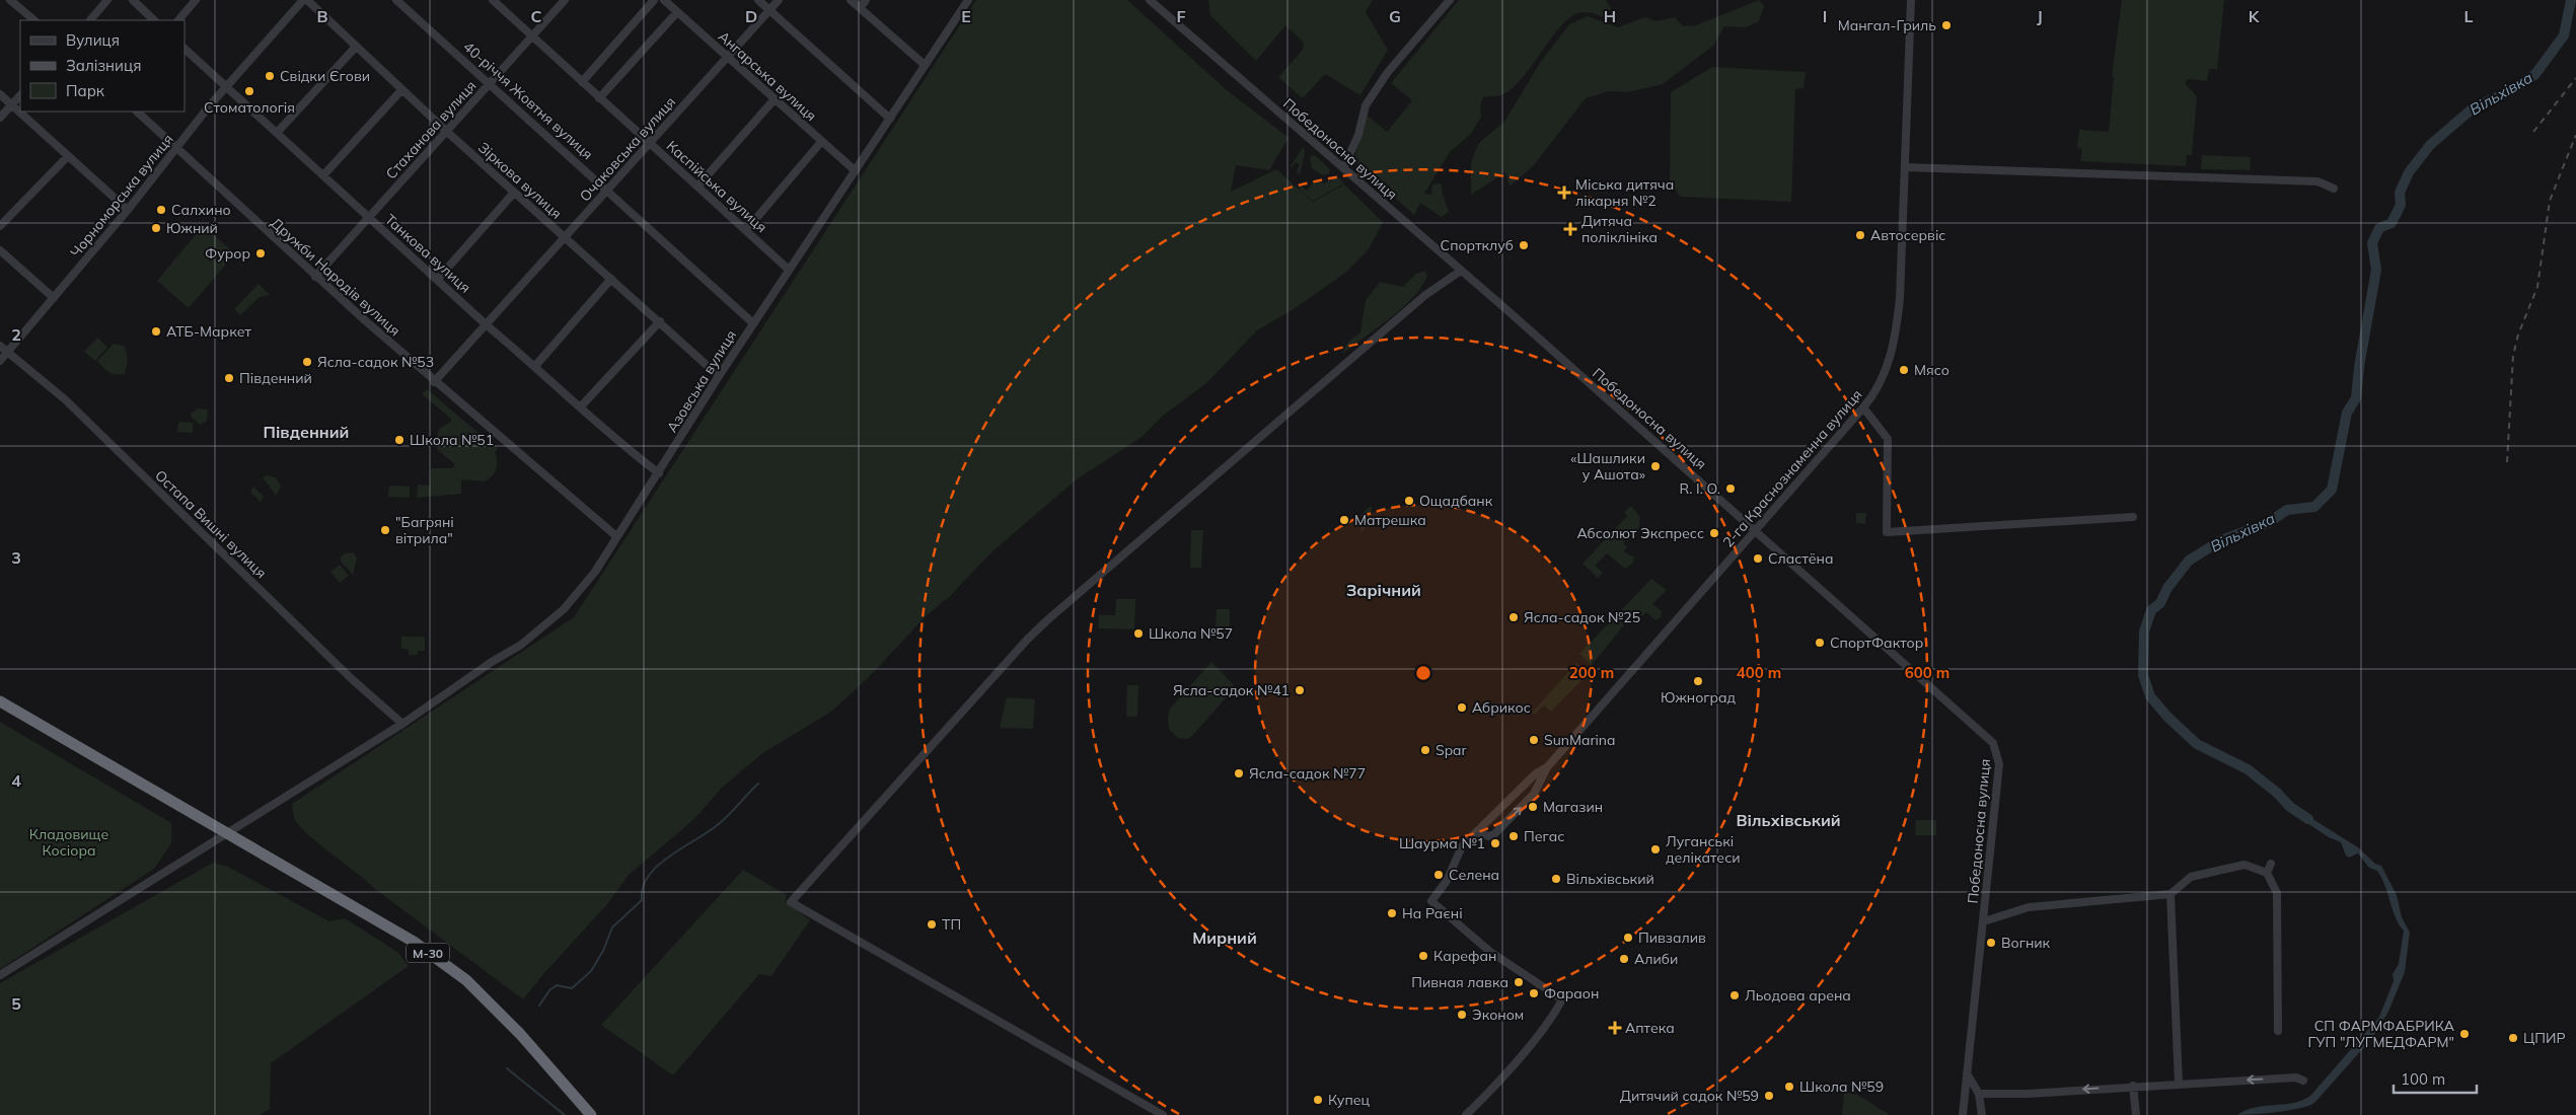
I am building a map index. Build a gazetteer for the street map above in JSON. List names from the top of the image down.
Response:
{
  "streets": {
    "highway": ["М-30"],
    "street": [
      "Ангарська вулиця",
      "40-річчя Жовтня вулиця",
      "Стаханова вулиця",
      "Очаковська вулиця",
      "Победоносна вулиця",
      "Зіркова вулиця",
      "Каспійська вулиця",
      "Чорноморська вулиця",
      "Танкова вулиця",
      "Дружби Народів вулиця",
      "Азовська вулиця",
      "2-га Краснознаменна вулиця",
      "Остапа Вишні вулиця"
    ]
  },
  "crossings": [
    ["Ангарська вулиця", "Очаковська вулиця"],
    ["Ангарська вулиця", "Азовська вулиця"],
    ["40-річчя Жовтня вулиця", "Стаханова вулиця"],
    ["40-річчя Жовтня вулиця", "Очаковська вулиця"],
    ["40-річчя Жовтня вулиця", "Азовська вулиця"],
    ["Стаханова вулиця", "Зіркова вулиця"],
    ["Стаханова вулиця", "Каспійська вулиця"],
    ["Стаханова вулиця", "Танкова вулиця"],
    ["Стаханова вулиця", "Дружби Народів вулиця"],
    ["Очаковська вулиця", "Зіркова вулиця"],
    ["Очаковська вулиця", "Каспійська вулиця"],
    ["Очаковська вулиця", "Танкова вулиця"],
    ["Очаковська вулиця", "Дружби Народів вулиця"],
    ["Победоносна вулиця", "2-га Краснознаменна вулиця"],
    ["Зіркова вулиця", "Чорноморська вулиця"],
    ["Зіркова вулиця", "Азовська вулиця"],
    ["Каспійська вулиця", "Азовська вулиця"],
    ["Чорноморська вулиця", "Танкова вулиця"],
    ["Чорноморська вулиця", "Дружби Народів вулиця"],
    ["Чорноморська вулиця", "Остапа Вишні вулиця"],
    ["Танкова вулиця", "Азовська вулиця"],
    ["Дружби Народів вулиця", "Азовська вулиця"],
    ["Азовська вулиця", "Остапа Вишні вулиця"],
    ["Азовська вулиця", "М-30"]
  ],
  "districts": [
    "Південний",
    "Зарічний",
    "Вільхівський",
    "Мирний"
  ],
  "water": ["Вільхівка"],
  "parks": ["Кладовище Косіора"],
  "places": {
    "other": [
      "Мангал-Гриль",
      "Свідки Єгови",
      "Стоматологія",
      "Салхино",
      "Южний",
      "Автосервіс",
      "Спортклуб",
      "Фурор",
      "АТБ-Маркет",
      "Ясла-садок №53",
      "Мясо",
      "Південний",
      "Школа №51",
      "«Шашлики у Ашота»",
      "R. I. O.",
      "Ощадбанк",
      "Матрешка",
      "\"Багряні вітрила\"",
      "Абсолют Экспресс",
      "Сластёна",
      "Ясла-садок №25",
      "Школа №57",
      "СпортФактор",
      "Южноград",
      "Ясла-садок №41",
      "Абрикос",
      "SunMarina",
      "Spar",
      "Ясла-садок №77",
      "Магазин",
      "Пегас",
      "Шаурма №1",
      "Луганські делікатеси",
      "Селена",
      "Вільхівський",
      "На Раєні",
      "ТП",
      "Пивзалив",
      "Вогник",
      "Карефан",
      "Алиби",
      "Пивная лавка",
      "Фараон",
      "Льодова арена",
      "Эконом",
      "СП ФАРМФАБРИКА ГУП \"ЛУГМЕДФАРМ\"",
      "ЦПИР",
      "Школа №59",
      "Дитячий садок №59",
      "Купец"
    ],
    "health": ["Міська дитяча лікарня №2", "Дитяча поліклініка", "Аптека"]
  },
  "legend": ["Вулиця", "Залізниця", "Парк"],
  "scale_bar": "100 m",
  "grid": {
    "columns": [
      "B",
      "C",
      "D",
      "E",
      "F",
      "G",
      "H",
      "I",
      "J",
      "K",
      "L"
    ],
    "rows": [
      "2",
      "3",
      "4",
      "5"
    ]
  },
  "rings": ["200 m", "400 m", "600 m"]
}
